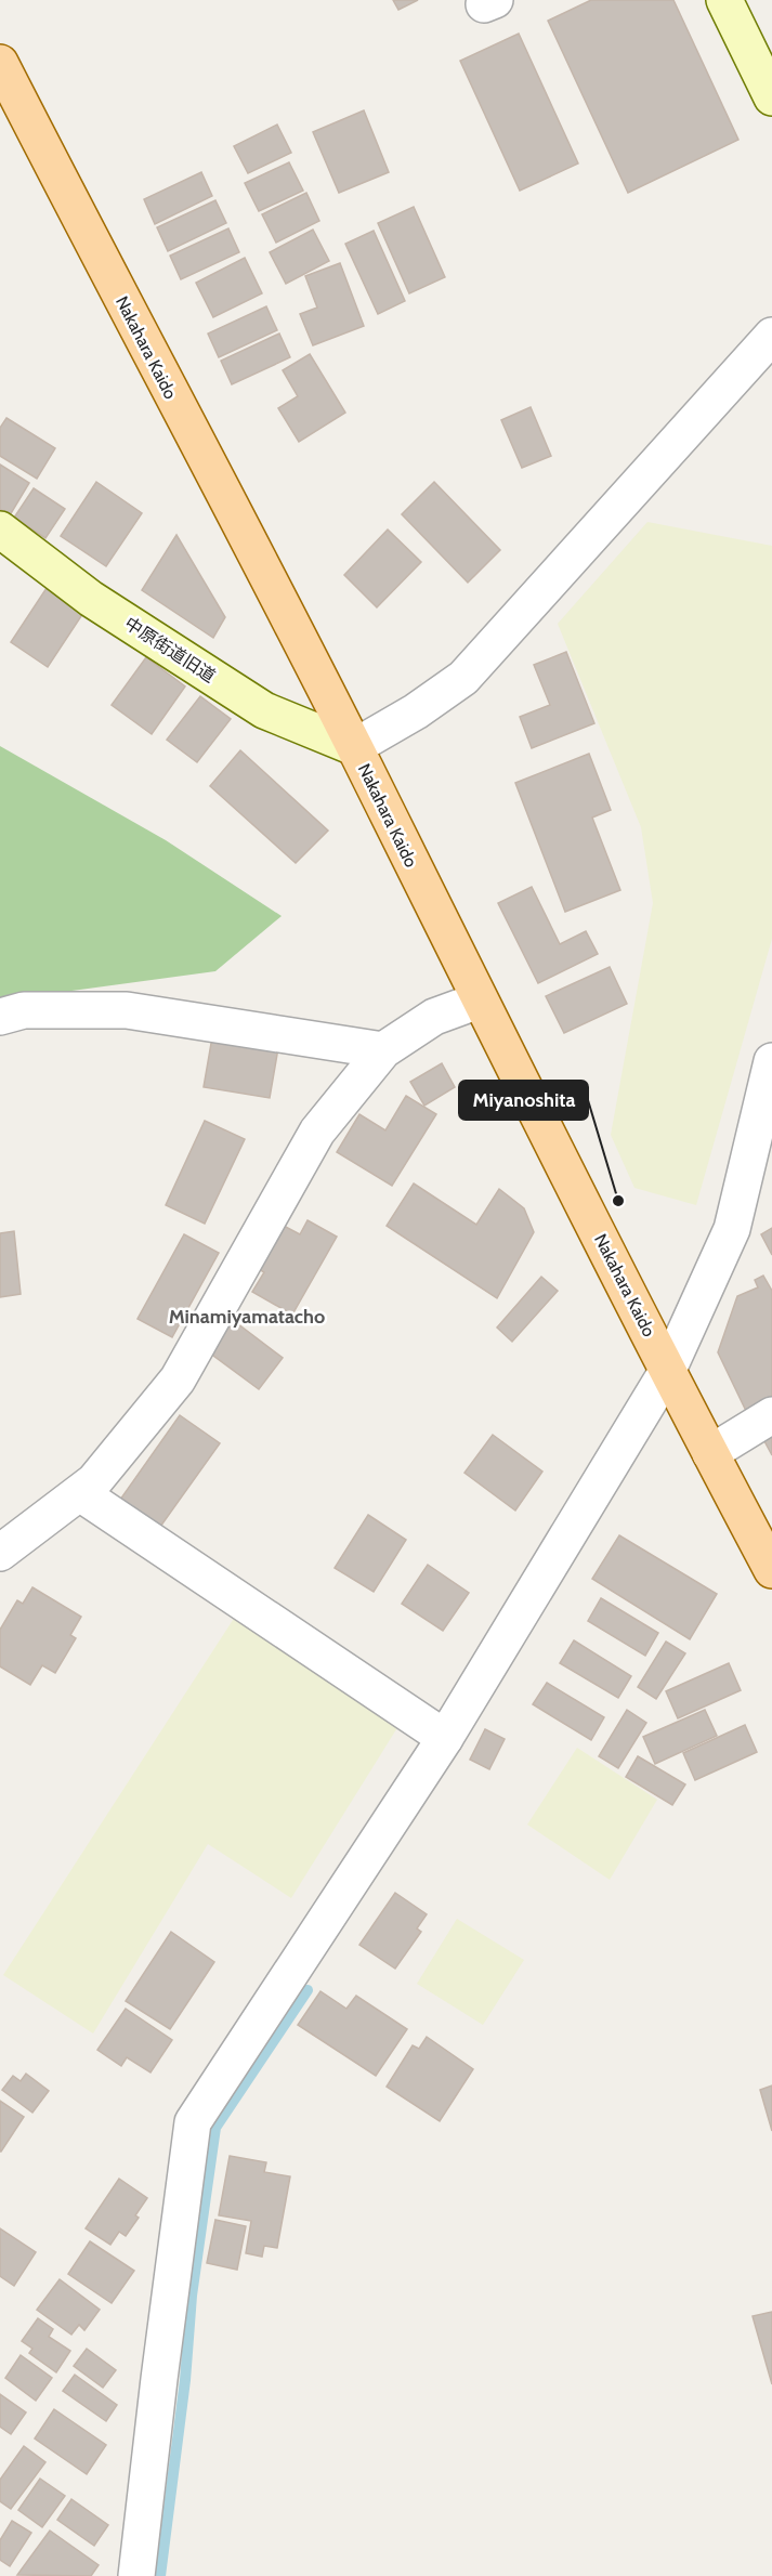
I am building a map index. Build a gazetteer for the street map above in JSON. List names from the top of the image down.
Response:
{
  "streets": {
    "main road": ["Nakahara Kaido"],
    "street": ["中原街道旧道"]
  },
  "crossings": [
    ["Nakahara Kaido", "中原街道旧道"]
  ],
  "districts": ["Minamiyamatacho"],
  "places": ["Miyanoshita"]
}
